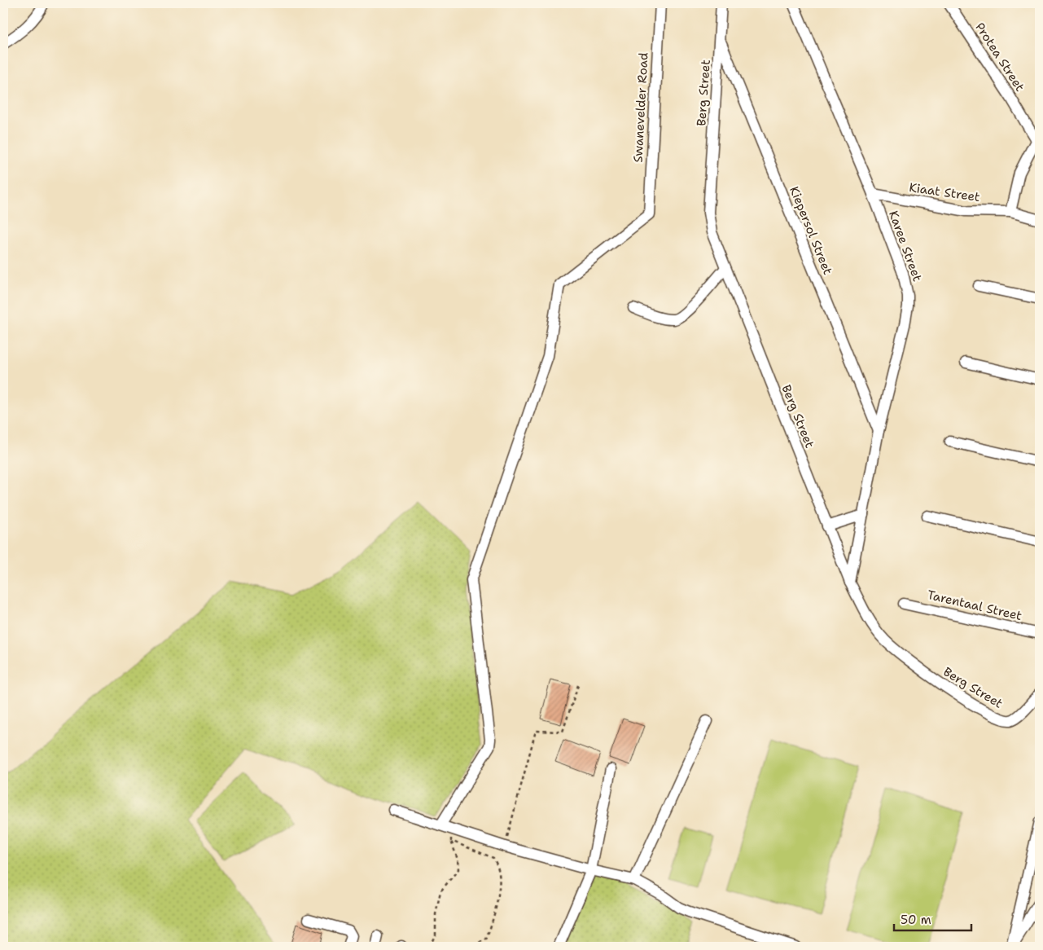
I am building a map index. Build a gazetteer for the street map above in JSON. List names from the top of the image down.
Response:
{
  "streets": {
    "street": [
      "Protea Street",
      "Berg Street",
      "Swanevelder Road",
      "Kiaat Street",
      "Kiepersol Street",
      "Karee Street",
      "Tarentaal Street"
    ]
  },
  "crossings": [
    ["Berg Street", "Kiepersol Street"],
    ["Berg Street", "Karee Street"],
    ["Kiaat Street", "Karee Street"],
    ["Kiepersol Street", "Karee Street"]
  ],
  "scale_bar": "50 m"
}
